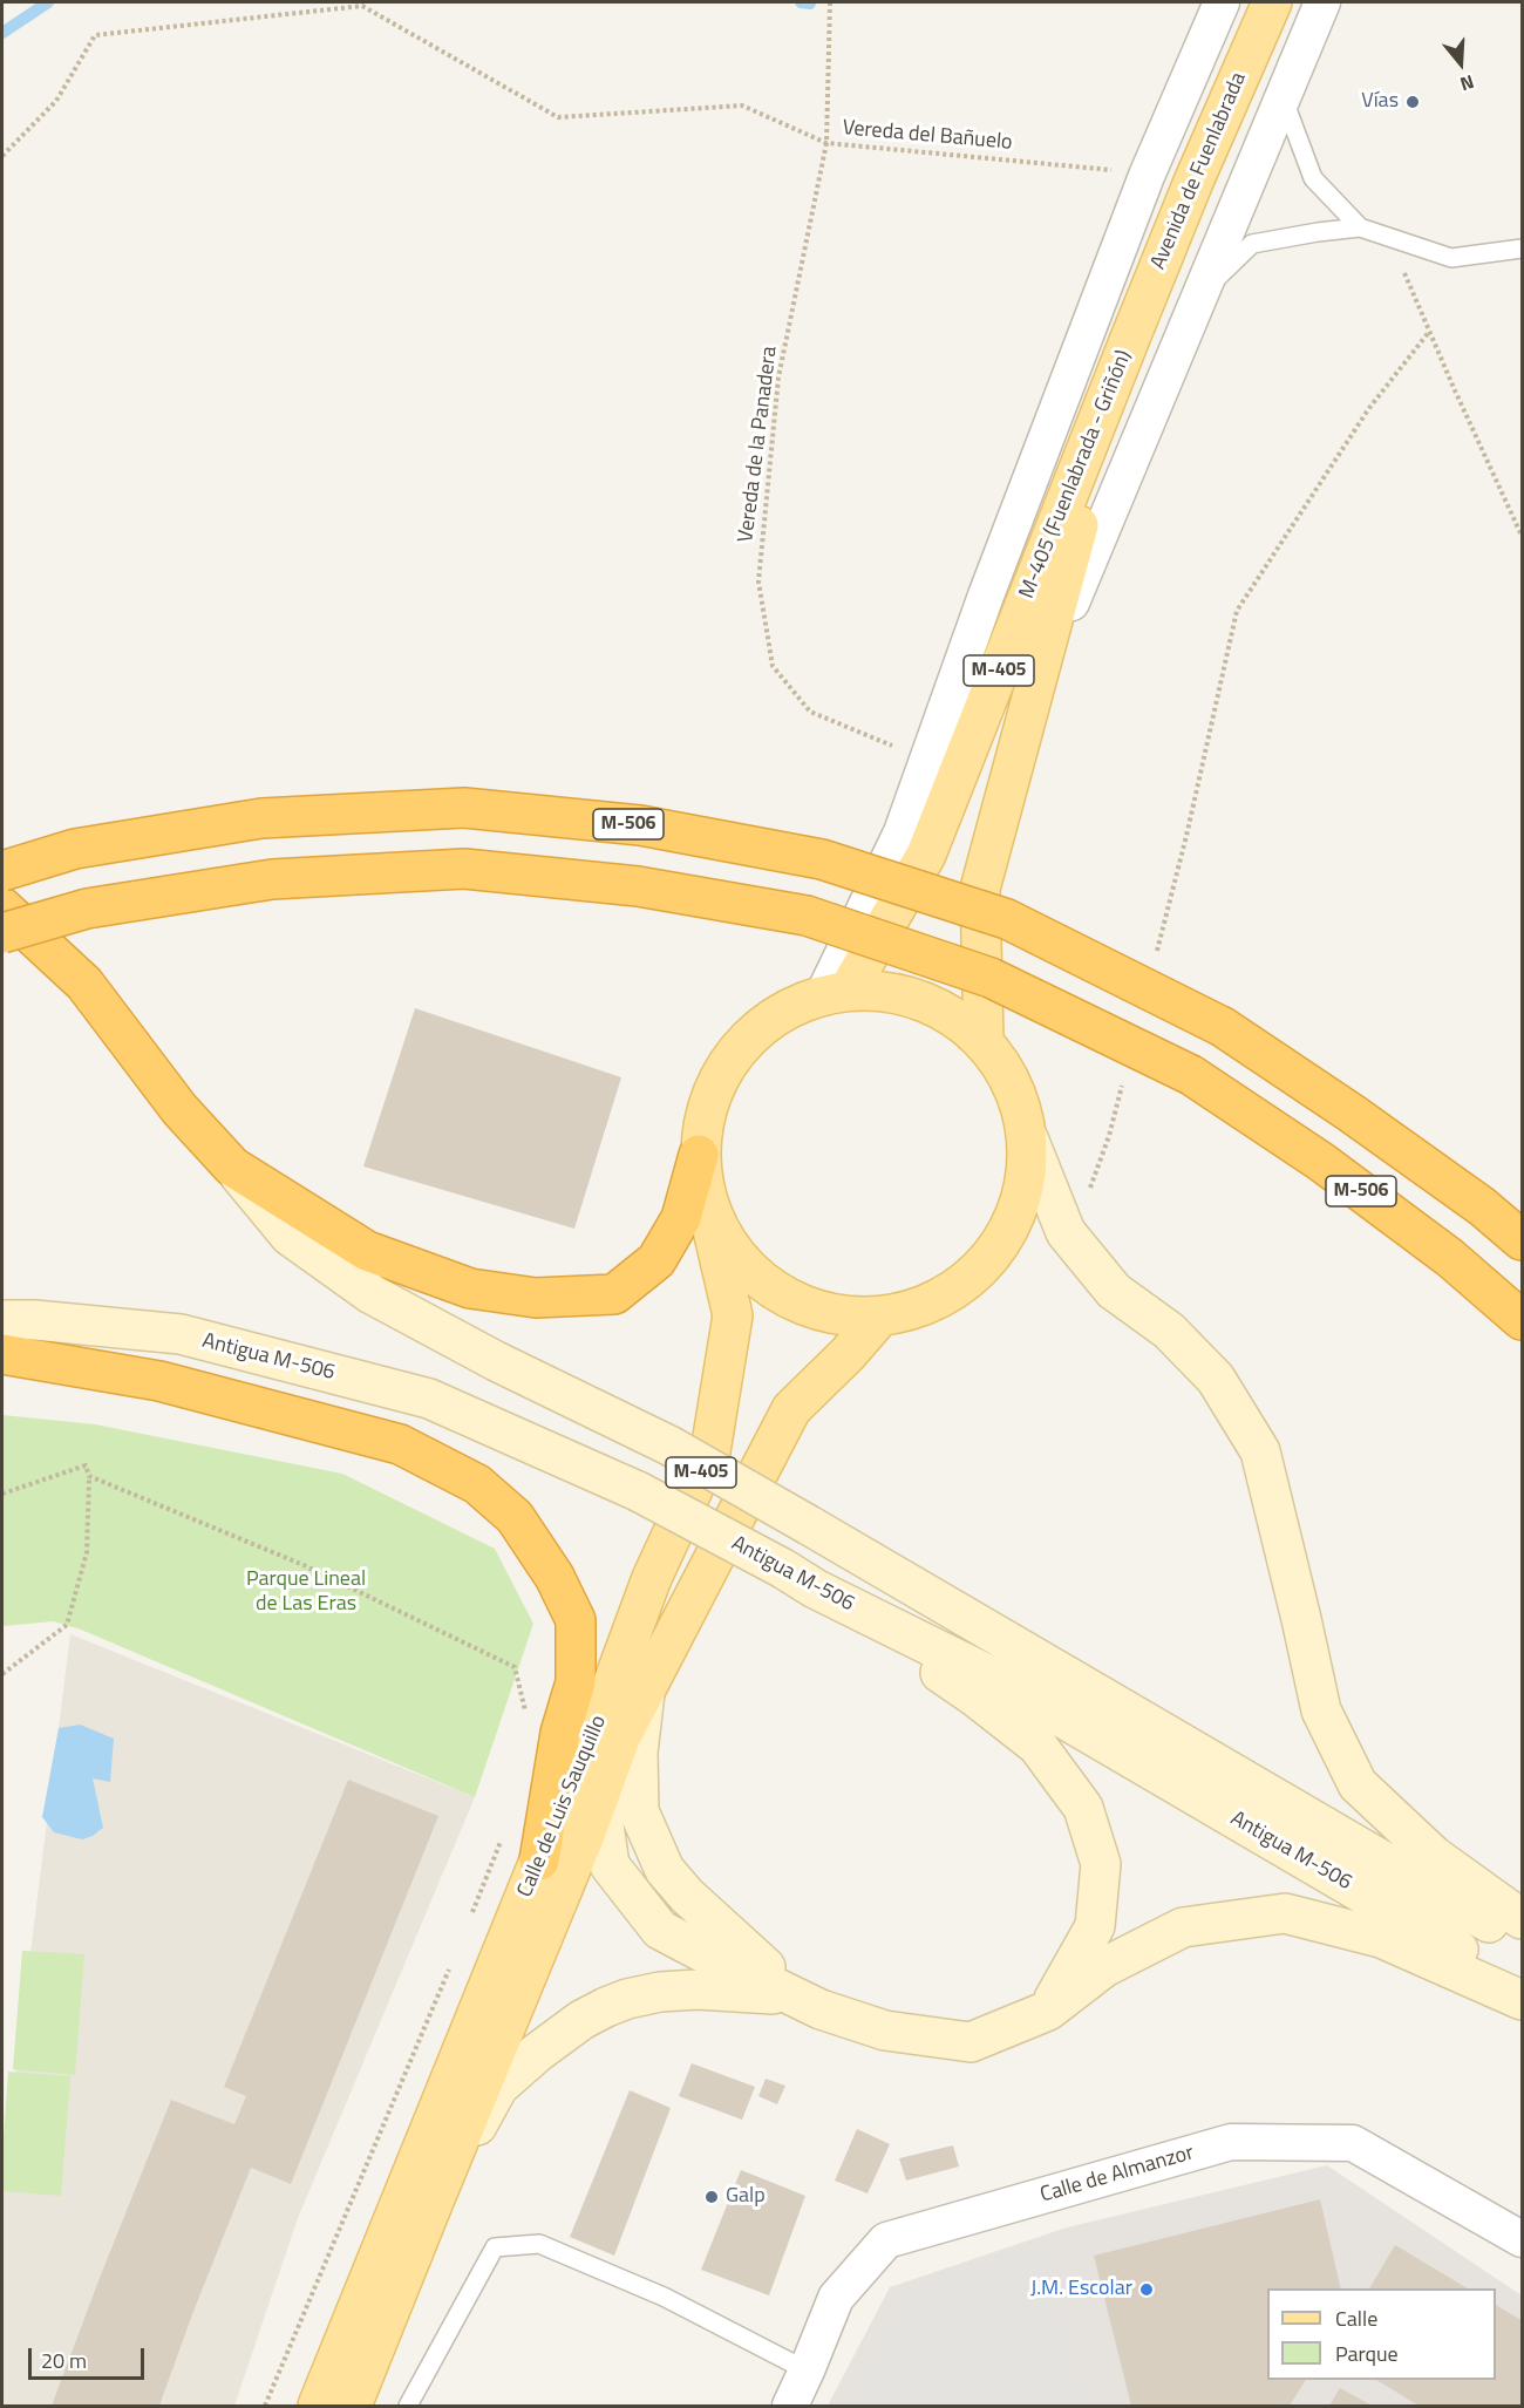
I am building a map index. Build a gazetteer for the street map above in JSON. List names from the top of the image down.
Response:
{
  "streets": {
    "highway": ["M-506"],
    "main road": [
      "Avenida de Fuenlabrada",
      "M-405 (Fuenlabrada - Griñón)",
      "M-405",
      "Calle de Luis Sauquillo"
    ],
    "street": ["Antigua M-506", "Calle de Almanzor"],
    "path": ["Vereda del Bañuelo", "Vereda de la Panadera"]
  },
  "crossings": [
    ["Vereda del Bañuelo", "Vereda de la Panadera"],
    ["Avenida de Fuenlabrada", "M-405 (Fuenlabrada - Griñón)"],
    ["M-405 (Fuenlabrada - Griñón)", "M-405"],
    ["M-405", "Calle de Luis Sauquillo"]
  ],
  "parks": ["Parque Lineal de Las Eras"],
  "places": ["Vías", "Galp", "J.M. Escolar"],
  "legend": ["Calle", "Parque"],
  "scale_bar": "20 m",
  "north": "bottom"
}
